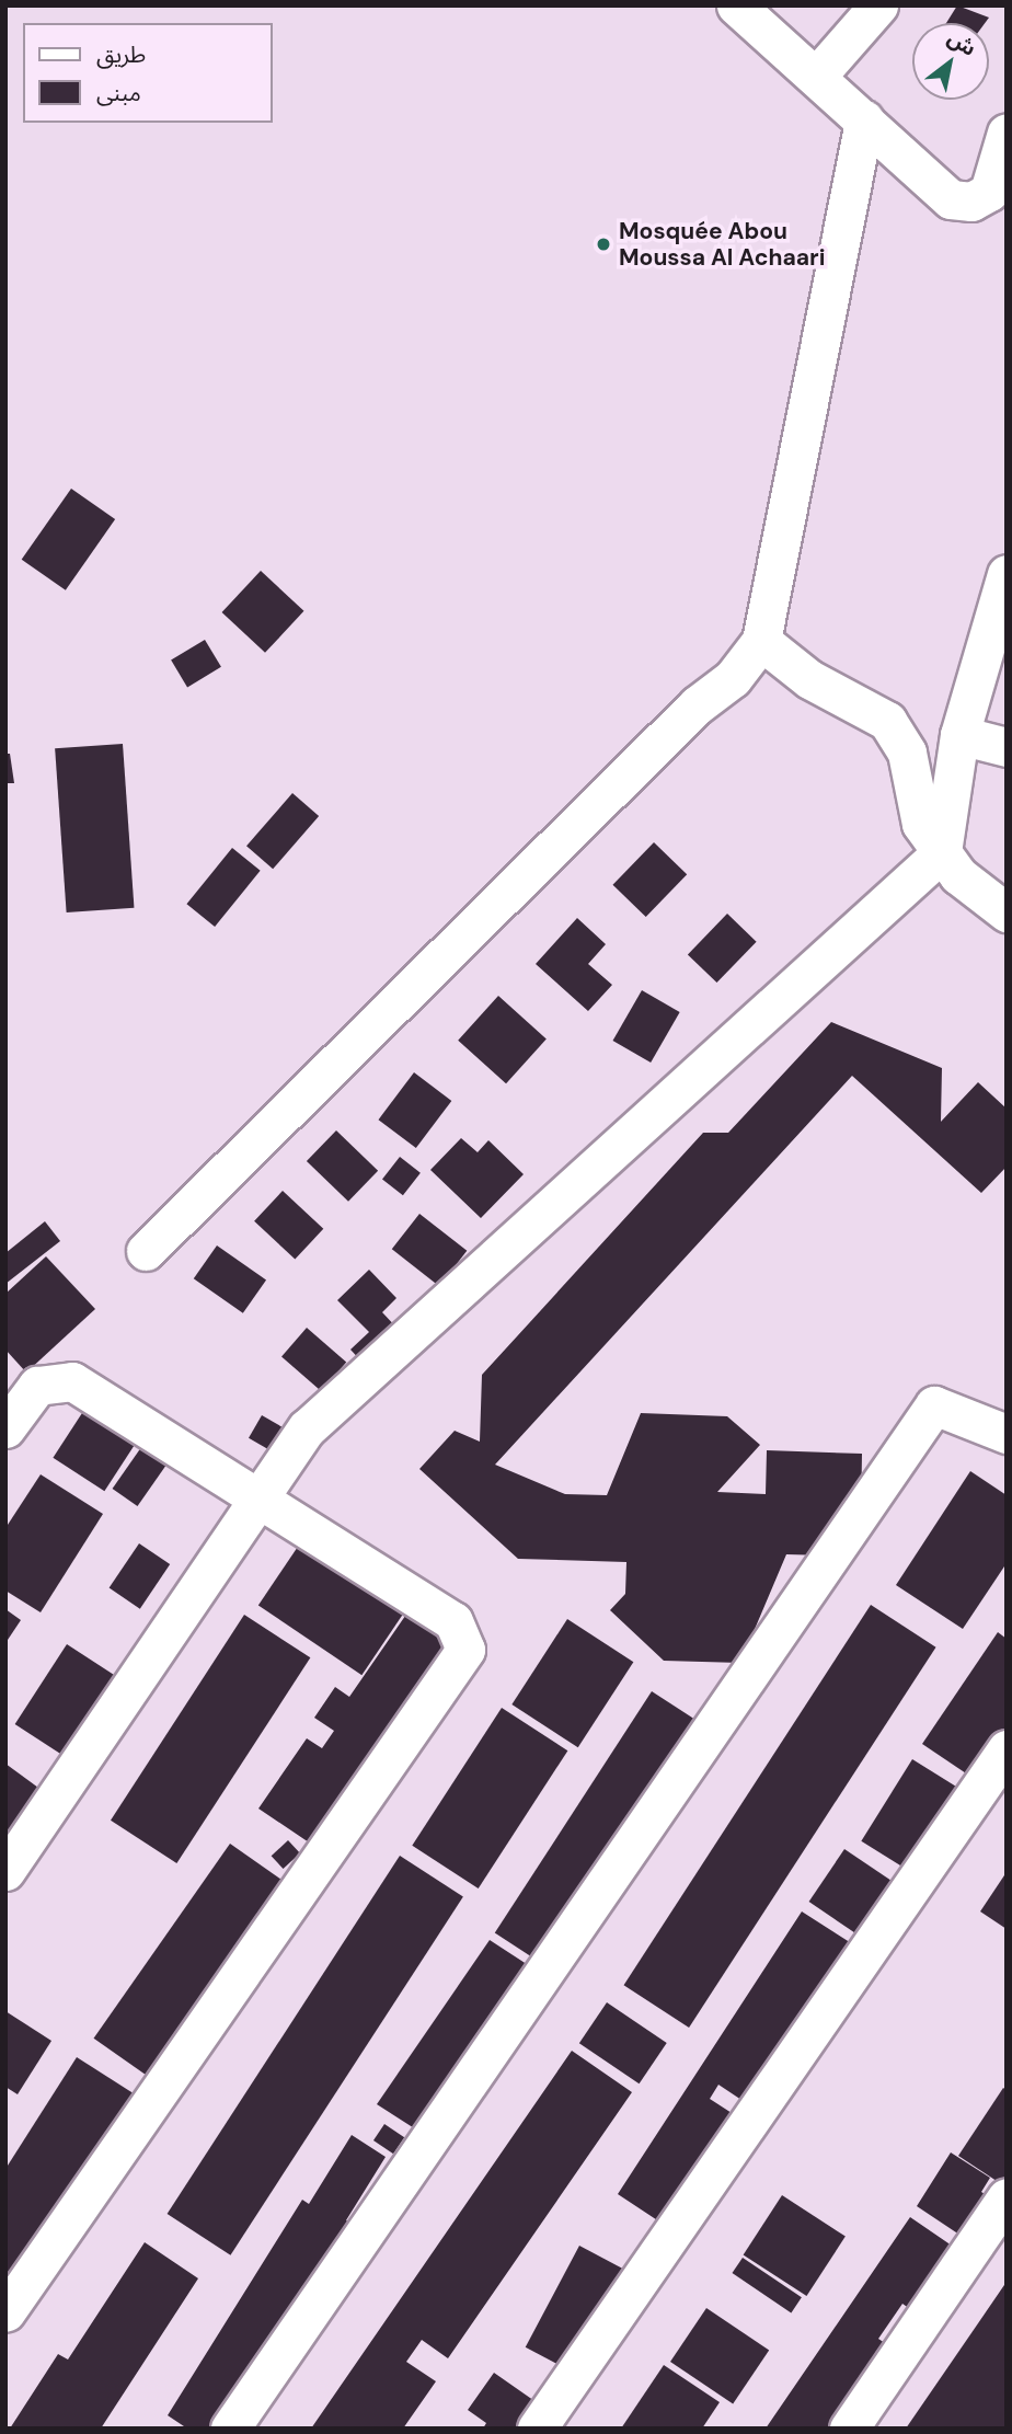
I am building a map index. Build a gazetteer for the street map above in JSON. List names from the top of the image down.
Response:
{
  "places": ["Mosquée Abou Moussa Al Achaari"],
  "legend": ["طريق", "مبنى"],
  "north": "top right"
}
